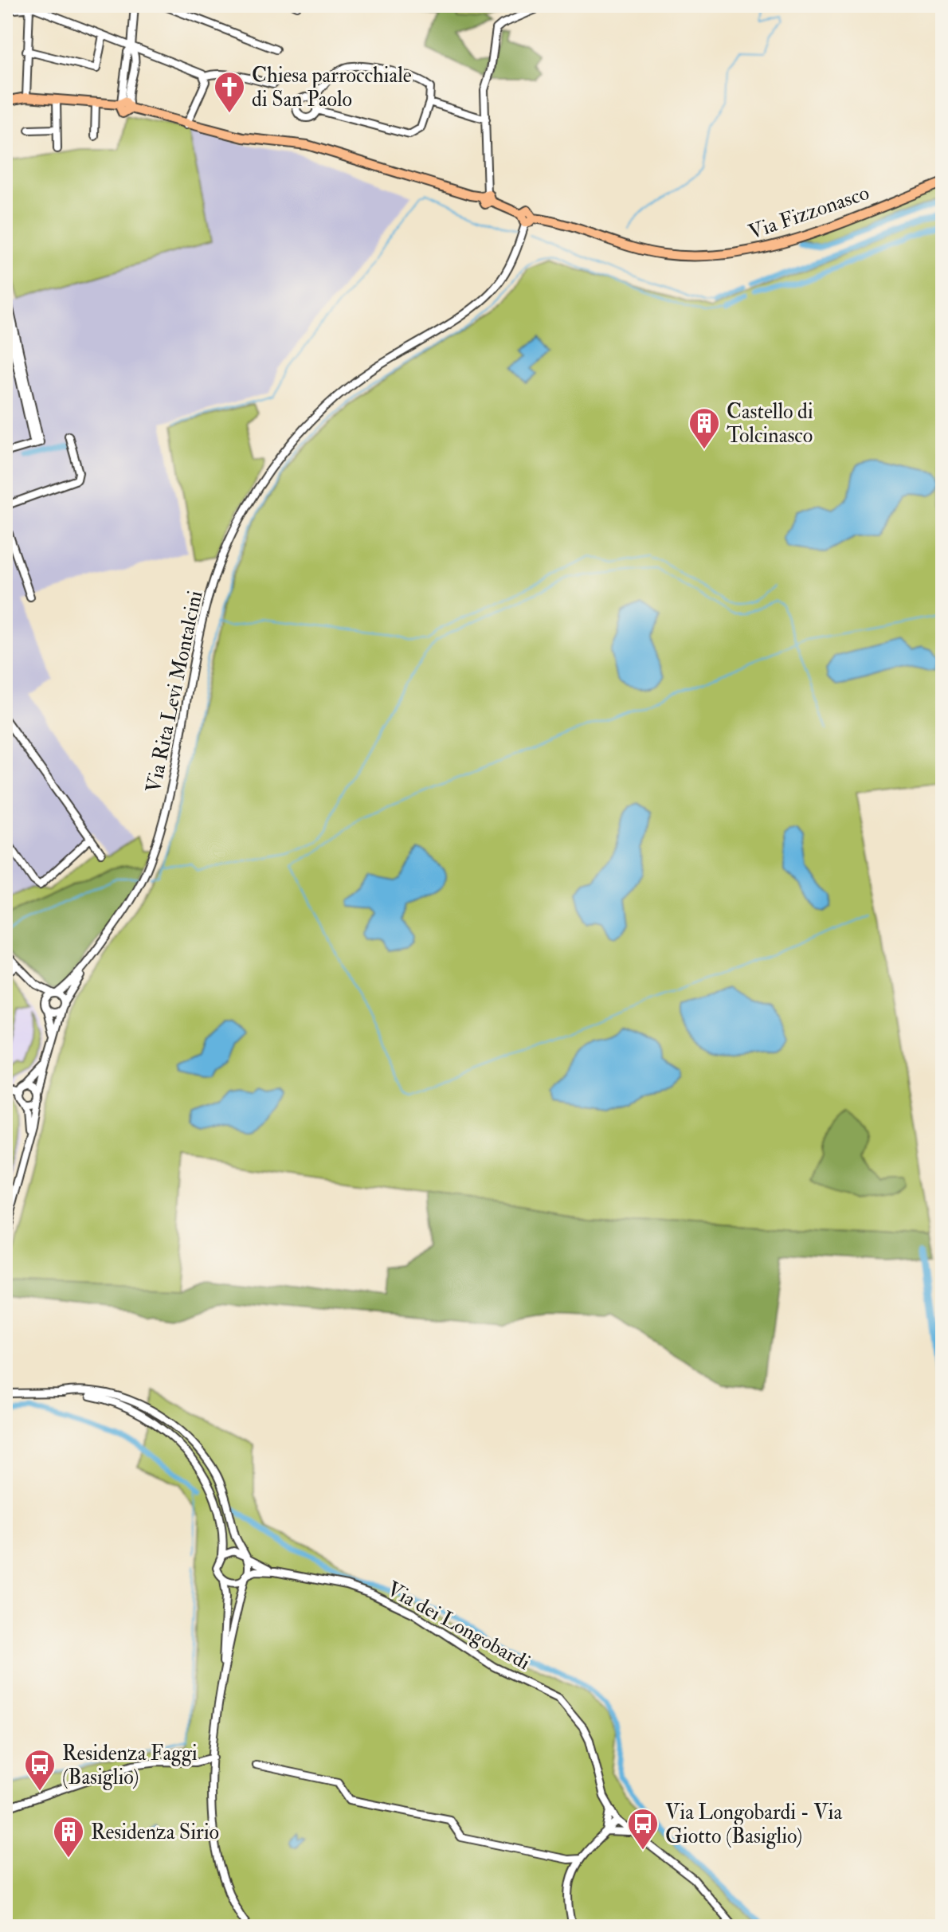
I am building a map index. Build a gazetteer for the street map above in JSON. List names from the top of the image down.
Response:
{
  "streets": {
    "main road": ["Via Fizzonasco"],
    "street": ["Via Rita Levi Montalcini", "Via dei Longobardi"]
  },
  "crossings": [
    ["Via Fizzonasco", "Via Rita Levi Montalcini"]
  ],
  "places": {
    "church": ["Chiesa parrocchiale di San Paolo"],
    "building": ["Castello di Tolcinasco", "Residenza Sirio"],
    "bus stop": ["Residenza Faggi (Basiglio)", "Via Longobardi - Via Giotto (Basiglio)"]
  }
}
